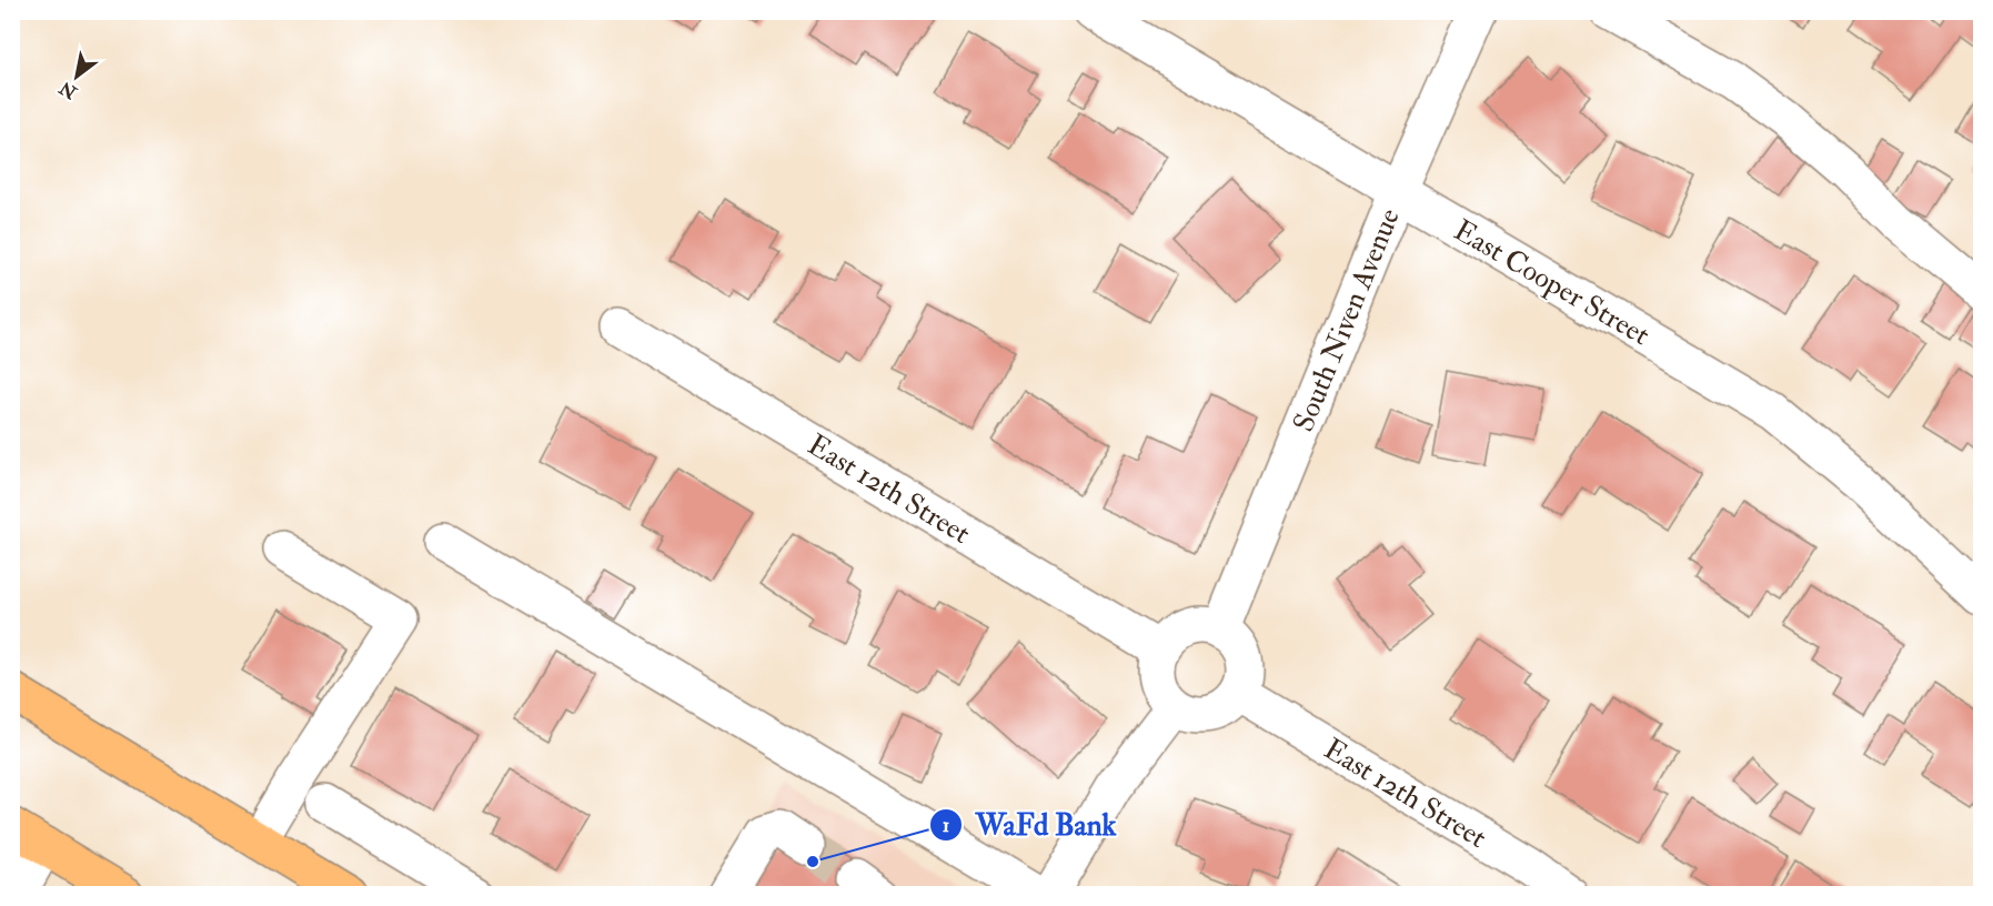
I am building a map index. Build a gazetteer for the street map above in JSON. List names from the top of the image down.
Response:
{
  "streets": {
    "street": ["East Cooper Street", "South Niven Avenue", "East 12th Street"]
  },
  "crossings": [
    ["East Cooper Street", "South Niven Avenue"],
    ["South Niven Avenue", "East 12th Street"]
  ],
  "places": ["WaFd Bank"],
  "north": "bottom left"
}
